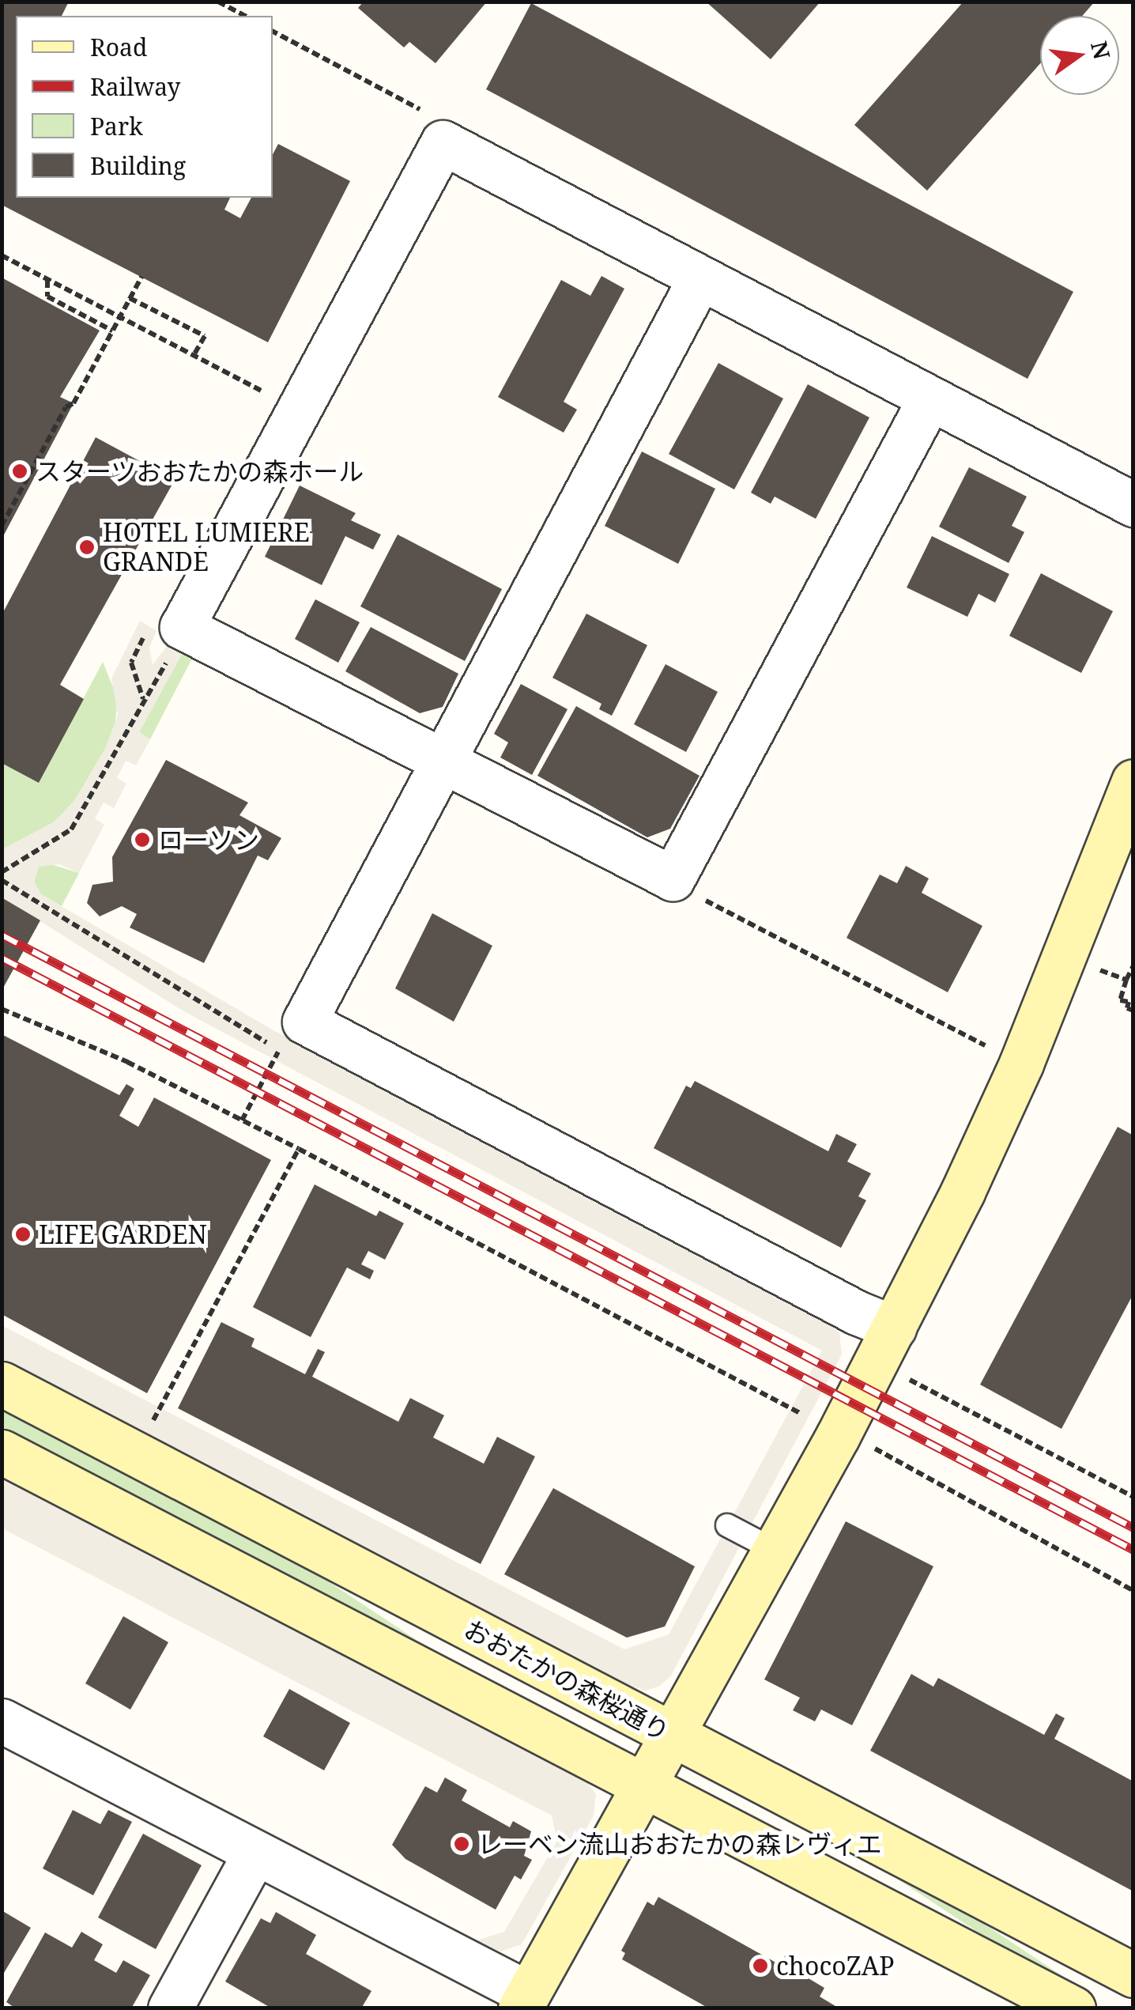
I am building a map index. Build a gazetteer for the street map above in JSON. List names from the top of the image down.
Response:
{
  "streets": {
    "street": ["おおたかの森桜通り"]
  },
  "places": [
    "スターツおおたかの森ホール",
    "HOTEL LUMIERE GRANDE",
    "ローソン",
    "LIFE GARDEN",
    "レーベン流山おおたかの森レヴィエ",
    "chocoZAP"
  ],
  "legend": [
    "Road",
    "Railway",
    "Park",
    "Building"
  ],
  "north": "right"
}
